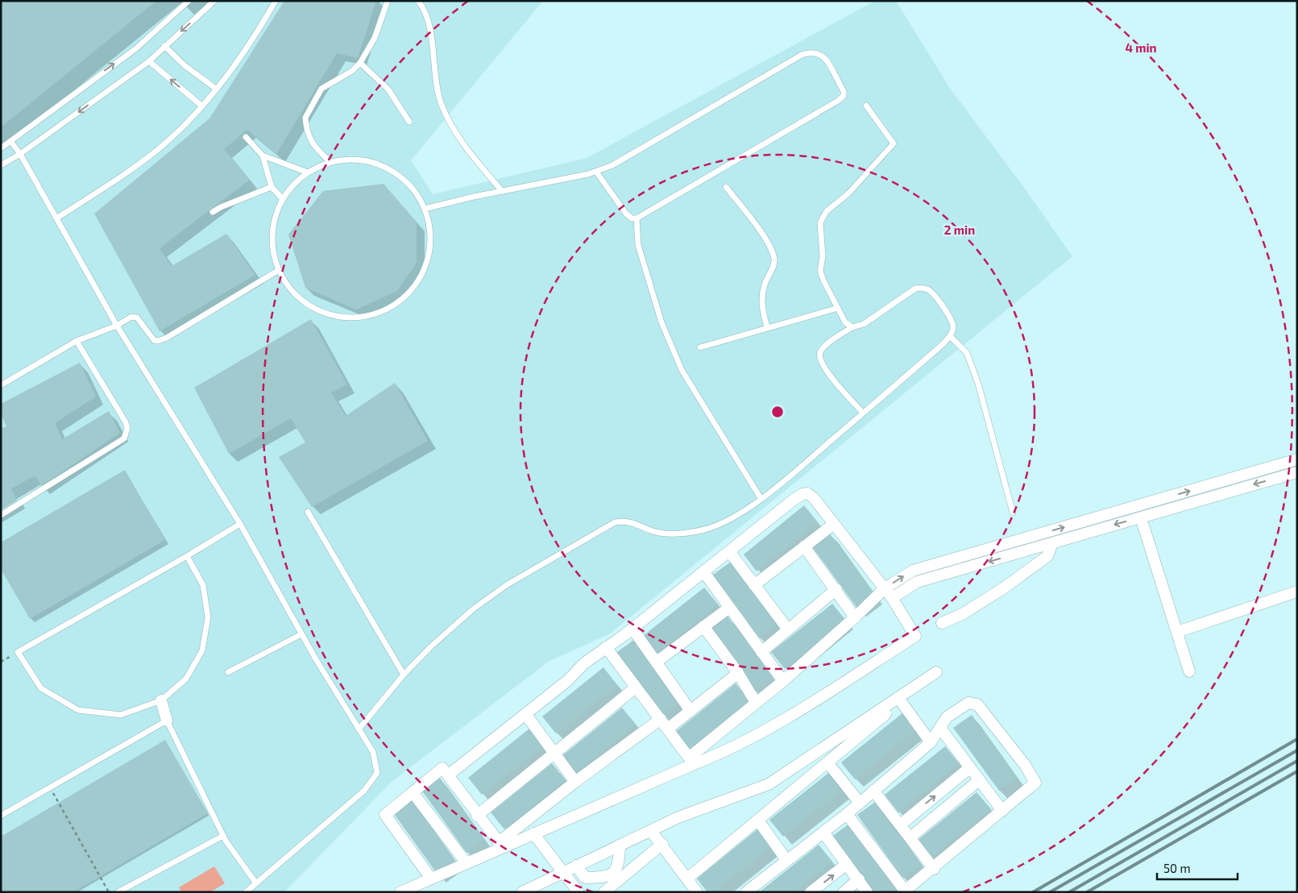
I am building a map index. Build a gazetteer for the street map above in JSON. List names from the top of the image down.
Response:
{
  "scale_bar": "50 m",
  "rings": ["4 min", "2 min"]
}
